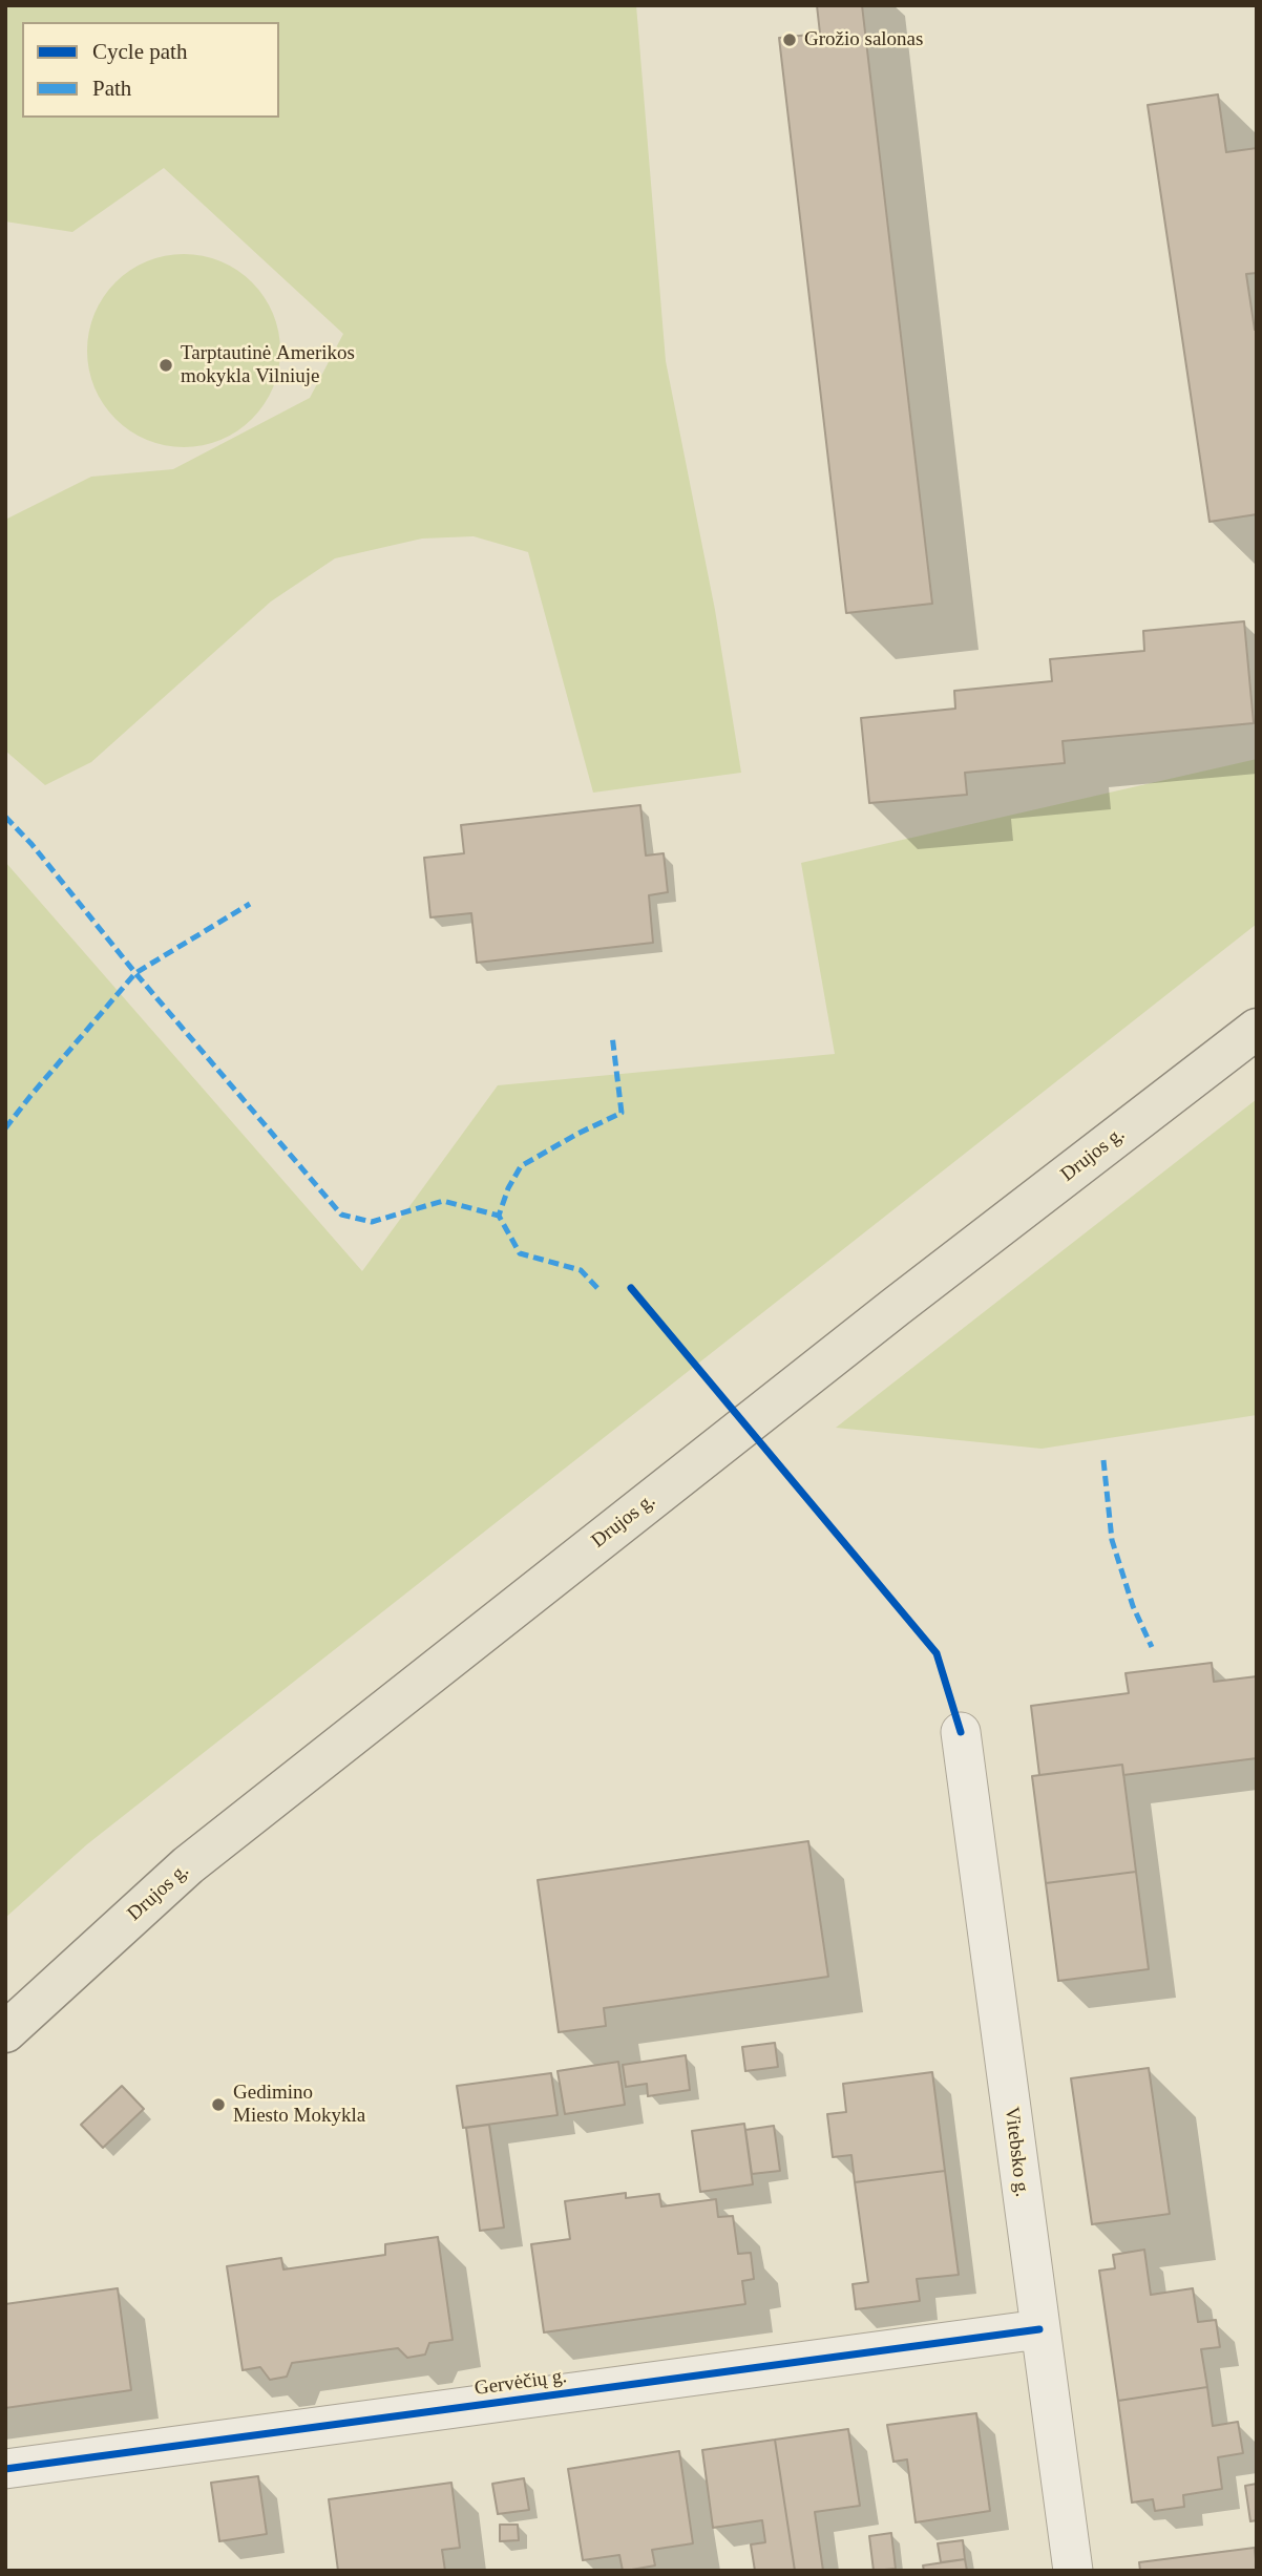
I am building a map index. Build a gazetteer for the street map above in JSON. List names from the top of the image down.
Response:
{
  "streets": {
    "main road": ["Drujos g."],
    "street": ["Vitebsko g.", "Gervėčių g."]
  },
  "crossings": [
    ["Vitebsko g.", "Gervėčių g."]
  ],
  "places": ["Grožio salonas", "Tarptautinė Amerikos mokykla Vilniuje", "Gedimino Miesto Mokykla"],
  "legend": ["Cycle path", "Path"]
}
